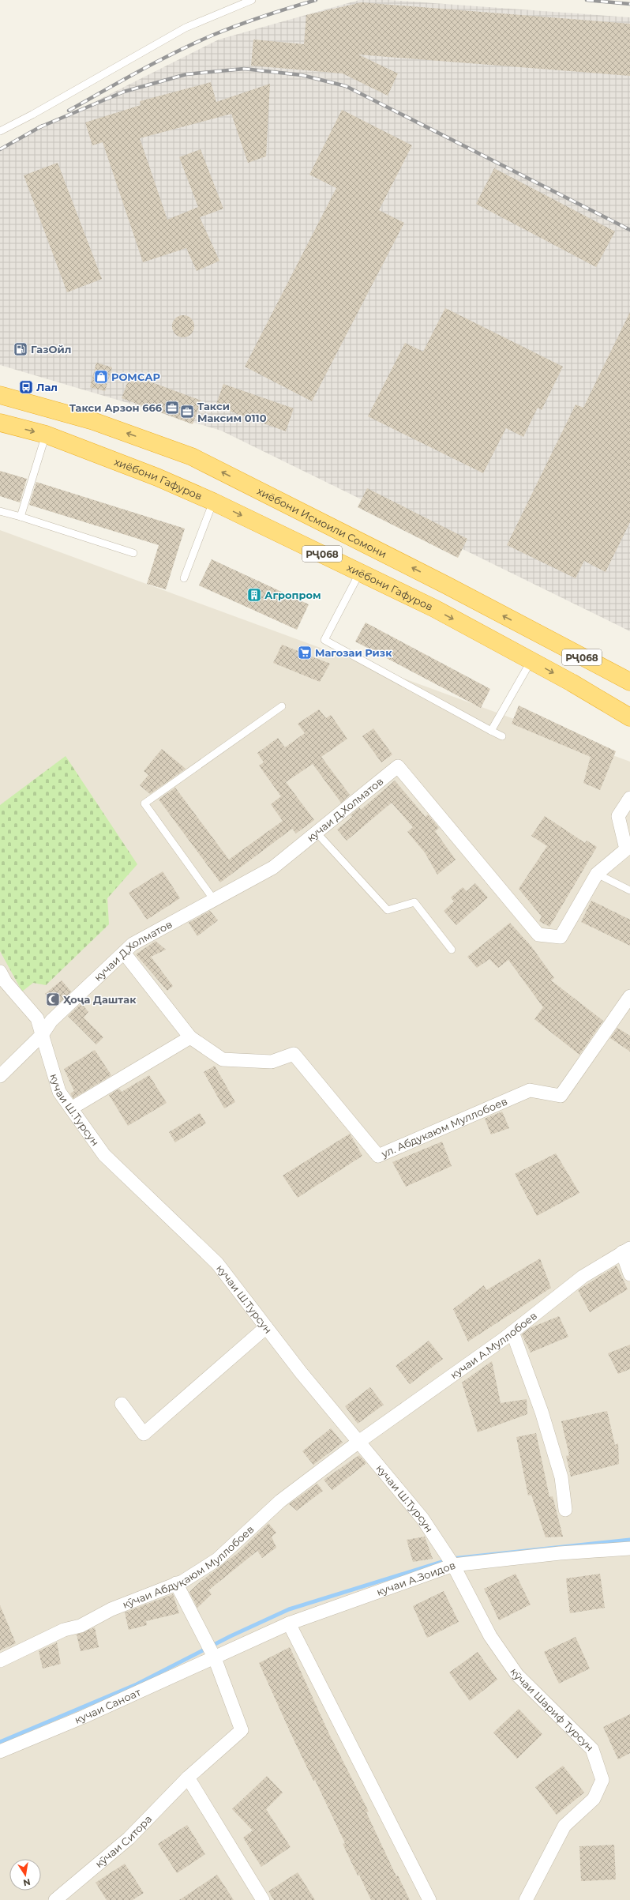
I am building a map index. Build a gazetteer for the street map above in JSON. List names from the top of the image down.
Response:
{
  "streets": {
    "highway": ["хиёбони Гафуров", "хиёбони Исмоили Сомони", "РҶ068"],
    "street": [
      "кучаи Д,Холматов",
      "кучаи Ш.Турсун",
      "ул. Абдукаюм Муллобоев",
      "кучаи А.Муллобоев",
      "кӯчаи Абдуқаюм Муллобоев",
      "кучаи А.Зоидов",
      "кучаи Саноат",
      "кӯчаи Шариф Турсун",
      "кӯчаи Ситора"
    ]
  },
  "crossings": [
    ["кучаи Д,Холматов", "кучаи Ш.Турсун"],
    ["кучаи Ш.Турсун", "кучаи А.Муллобоев"],
    ["кучаи Ш.Турсун", "кӯчаи Абдуқаюм Муллобоев"],
    ["кучаи Ш.Турсун", "кучаи А.Зоидов"],
    ["кучаи Ш.Турсун", "кӯчаи Шариф Турсун"],
    ["кучаи А.Муллобоев", "кӯчаи Абдуқаюм Муллобоев"],
    ["кучаи А.Зоидов", "кучаи Саноат"],
    ["кучаи А.Зоидов", "кӯчаи Шариф Турсун"],
    ["кучаи А.Зоидов", "кӯчаи Ситора"],
    ["кучаи Саноат", "кӯчаи Ситора"]
  ],
  "one_way": ["хиёбони Гафуров", "хиёбони Исмоили Сомони"],
  "places": {
    "fuel station": ["ГазОйл"],
    "shop": ["РОМСАР"],
    "bus stop": ["Лал"],
    "office": ["Такси Арзон 666", "Такси Максим 0110"],
    "building": ["Агропром"],
    "supermarket": ["Магозаи Ризк"],
    "mosque": ["Ҳоҷа Даштак"]
  },
  "north": "bottom"
}
